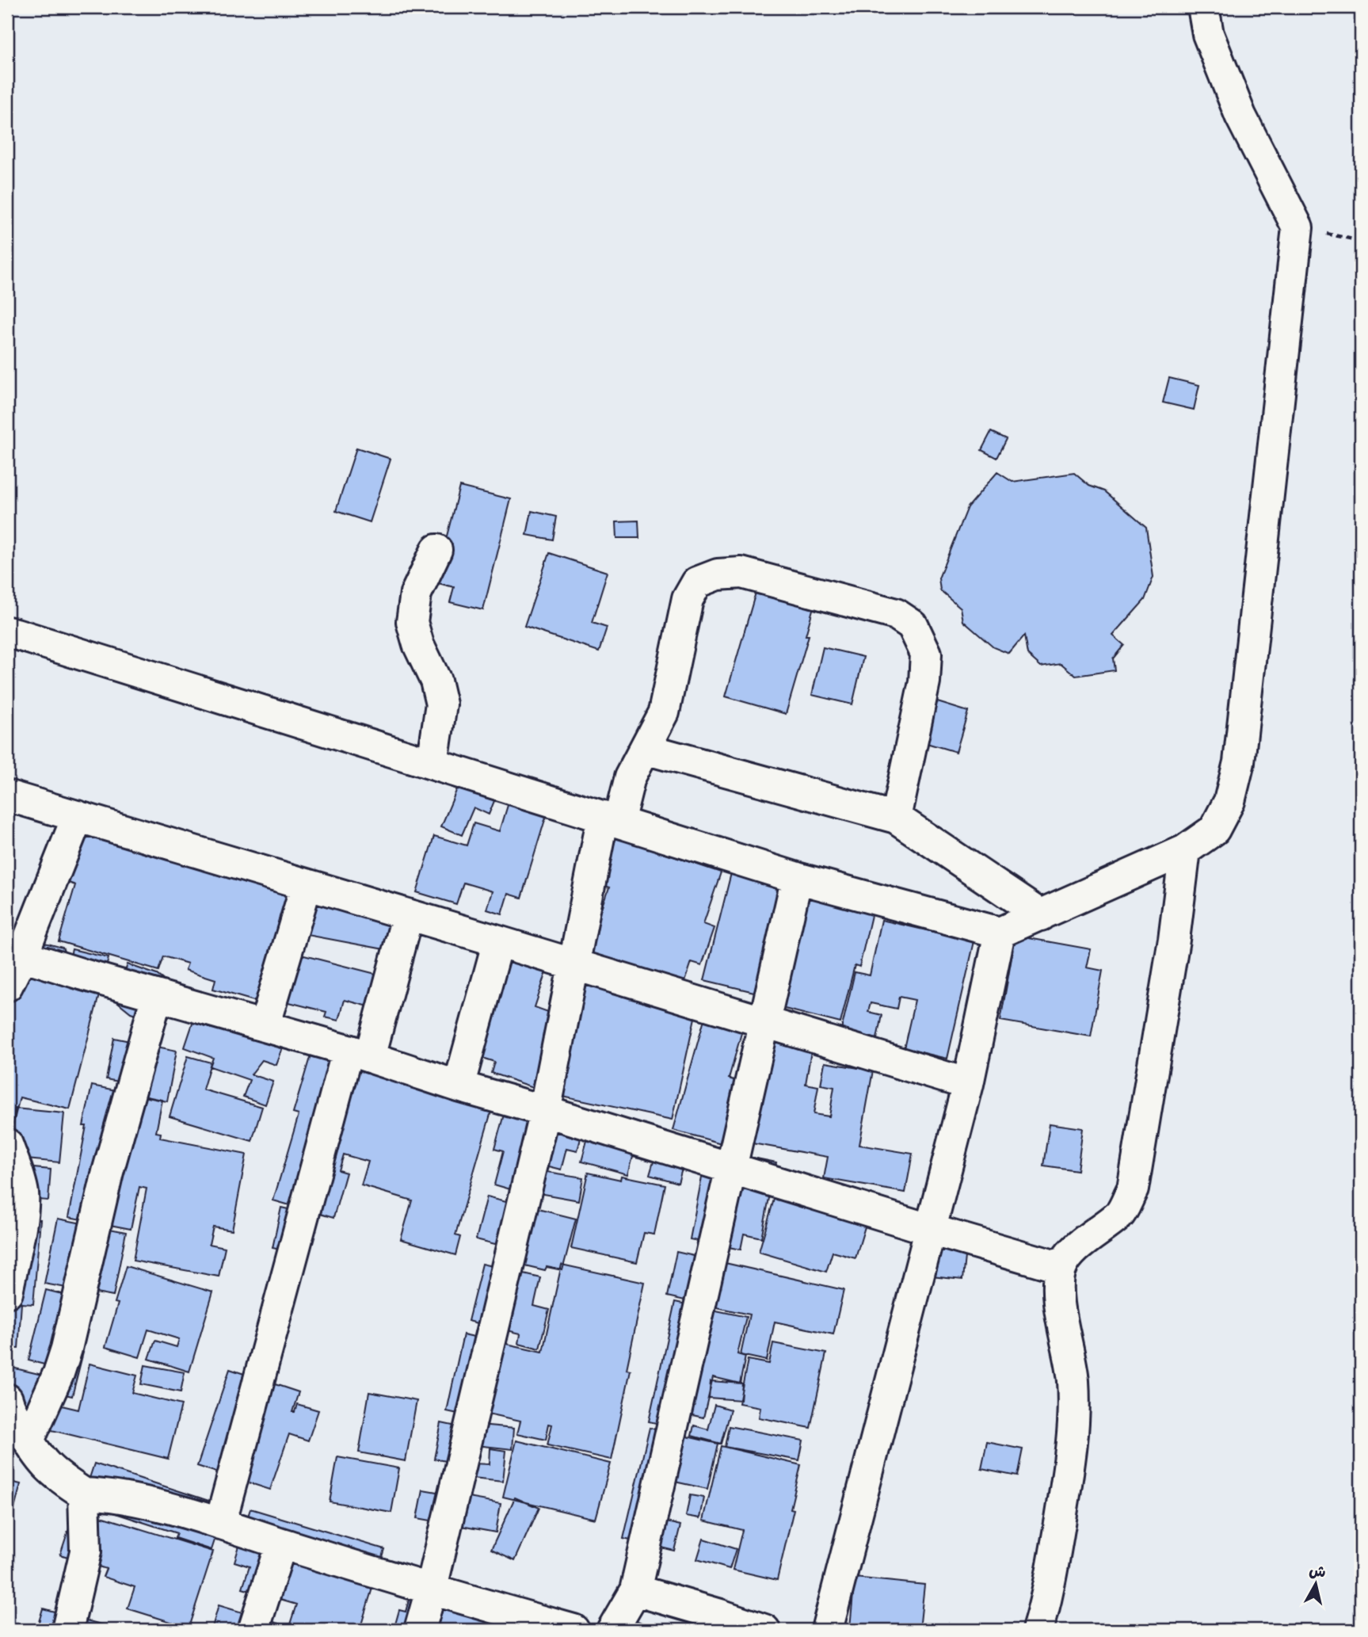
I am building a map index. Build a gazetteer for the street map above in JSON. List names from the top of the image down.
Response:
{
  "north": "top"
}
